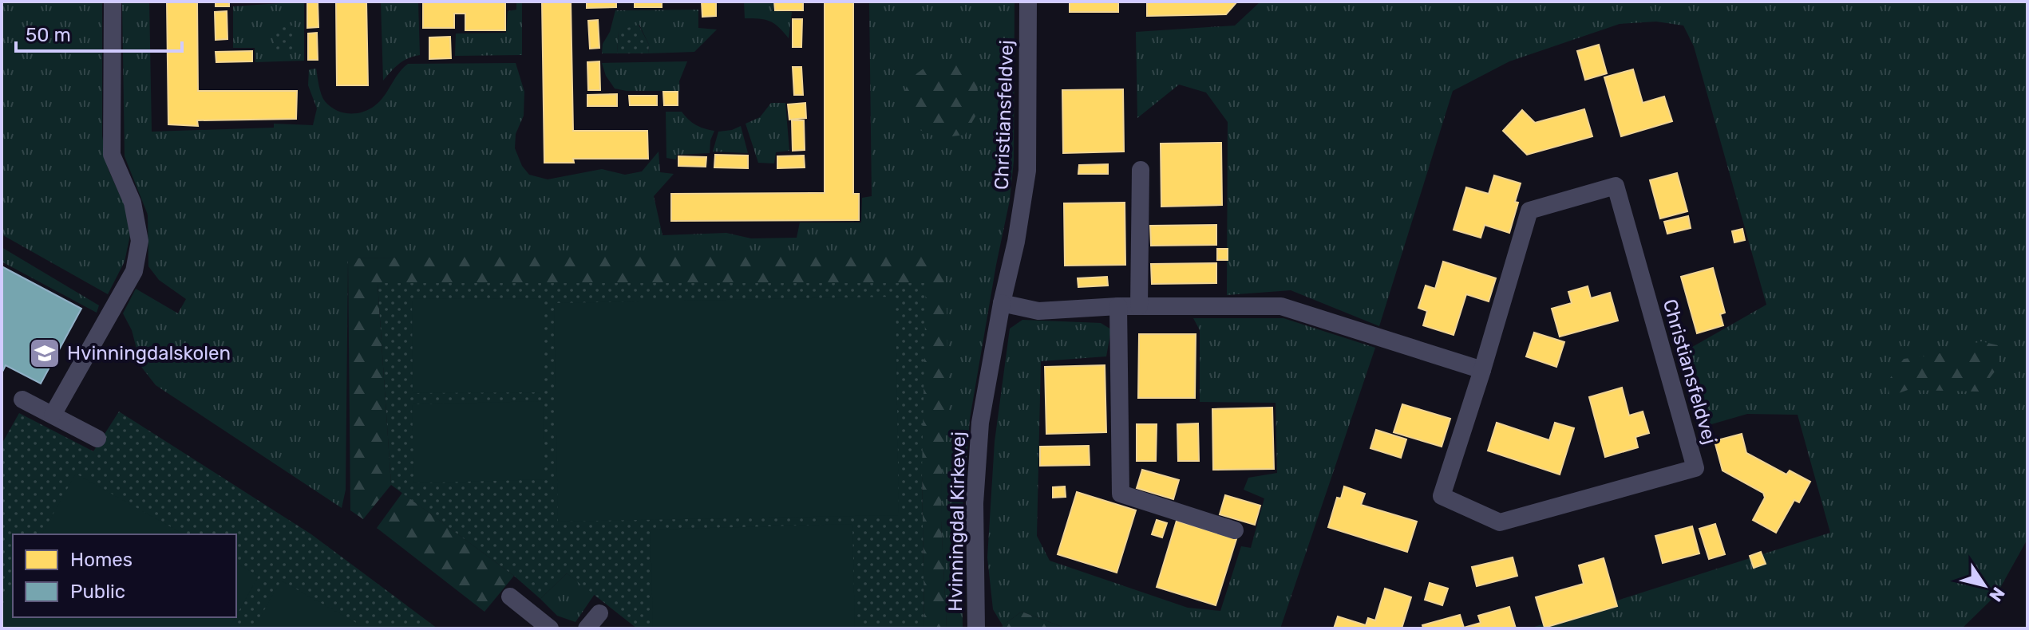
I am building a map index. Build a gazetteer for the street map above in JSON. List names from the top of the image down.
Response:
{
  "streets": {
    "street": ["Christiansfeldvej", "Hvinningdal Kirkevej"]
  },
  "crossings": [
    ["Christiansfeldvej", "Hvinningdal Kirkevej"]
  ],
  "places": {
    "school or university": ["Hvinningdalskolen"]
  },
  "legend": ["Homes", "Public"],
  "scale_bar": "50 m",
  "north": "bottom right"
}
